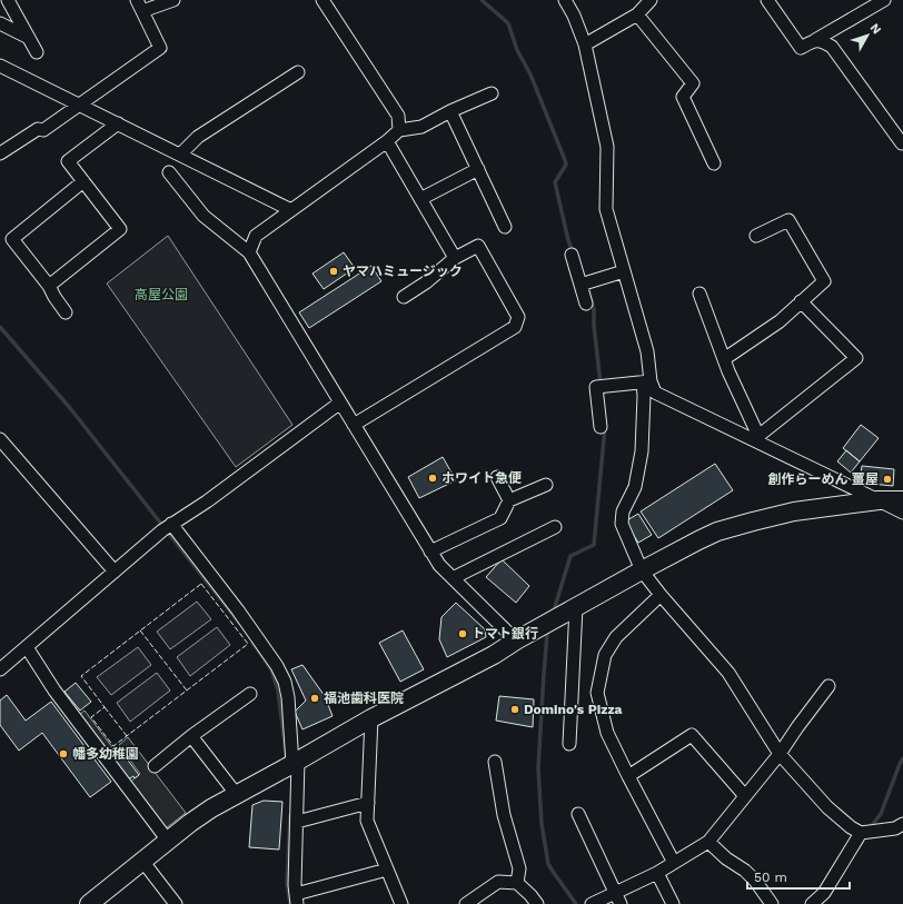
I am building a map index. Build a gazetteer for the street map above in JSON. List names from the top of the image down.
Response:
{
  "parks": ["高屋公園"],
  "places": [
    "ヤマハミュージック",
    "ホワイト急便",
    "創作らーめん 薑屋",
    "トマト銀行",
    "福池歯科医院",
    "Domino's Pizza",
    "幡多幼稚園"
  ],
  "scale_bar": "50 m",
  "north": "top right"
}
